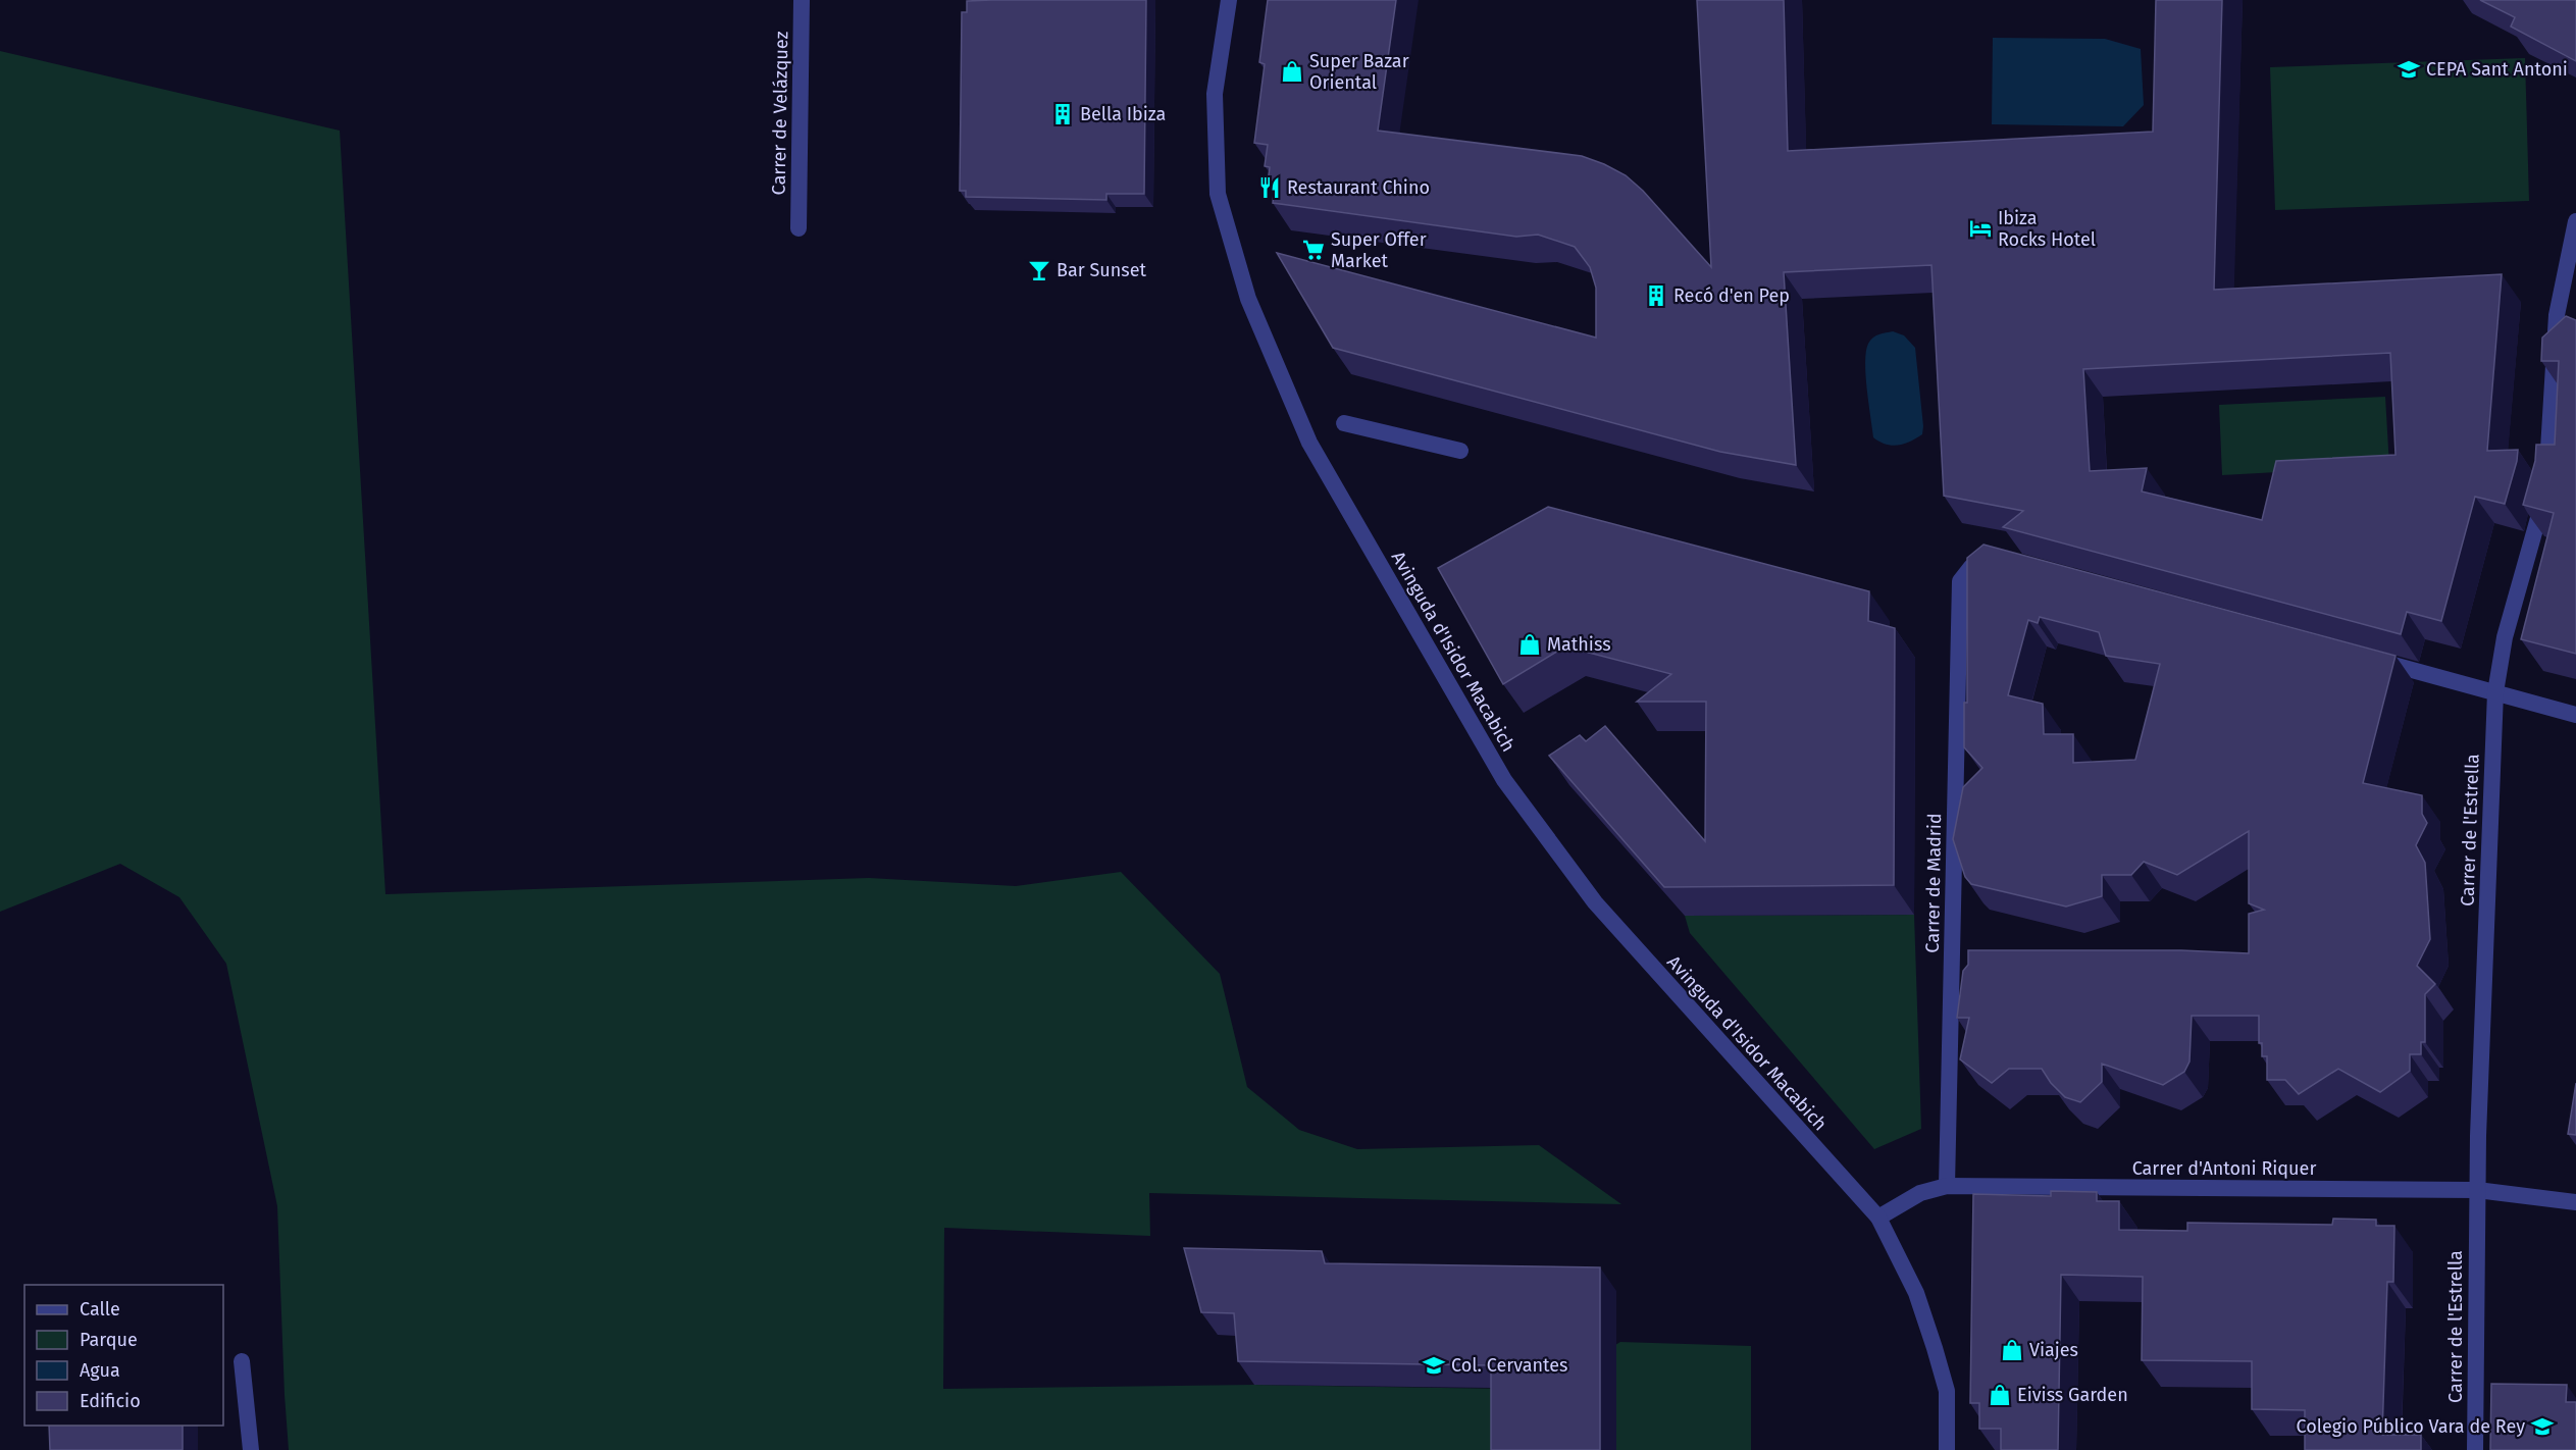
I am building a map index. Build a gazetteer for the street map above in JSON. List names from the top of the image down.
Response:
{
  "streets": {
    "street": [
      "Carrer de Velázquez",
      "Avinguda d'Isidor Macabich",
      "Carrer de l'Estrella",
      "Carrer de Madrid",
      "Carrer d'Antoni Riquer"
    ]
  },
  "crossings": [
    ["Avinguda d'Isidor Macabich", "Carrer d'Antoni Riquer"],
    ["Carrer de l'Estrella", "Carrer d'Antoni Riquer"],
    ["Carrer de Madrid", "Carrer d'Antoni Riquer"]
  ],
  "places": {
    "school or university": ["CEPA Sant Antoni", "Col. Cervantes", "Colegio Público Vara de Rey"],
    "shop": [
      "Super Bazar Oriental",
      "Mathiss",
      "Viajes",
      "Eiviss Garden"
    ],
    "building": ["Bella Ibiza", "Recó d'en Pep"],
    "restaurant": ["Restaurant Chino"],
    "hotel": ["Ibiza Rocks Hotel"],
    "supermarket": ["Super Offer Market"],
    "bar": ["Bar Sunset"]
  },
  "legend": [
    "Calle",
    "Parque",
    "Agua",
    "Edificio"
  ]
}
